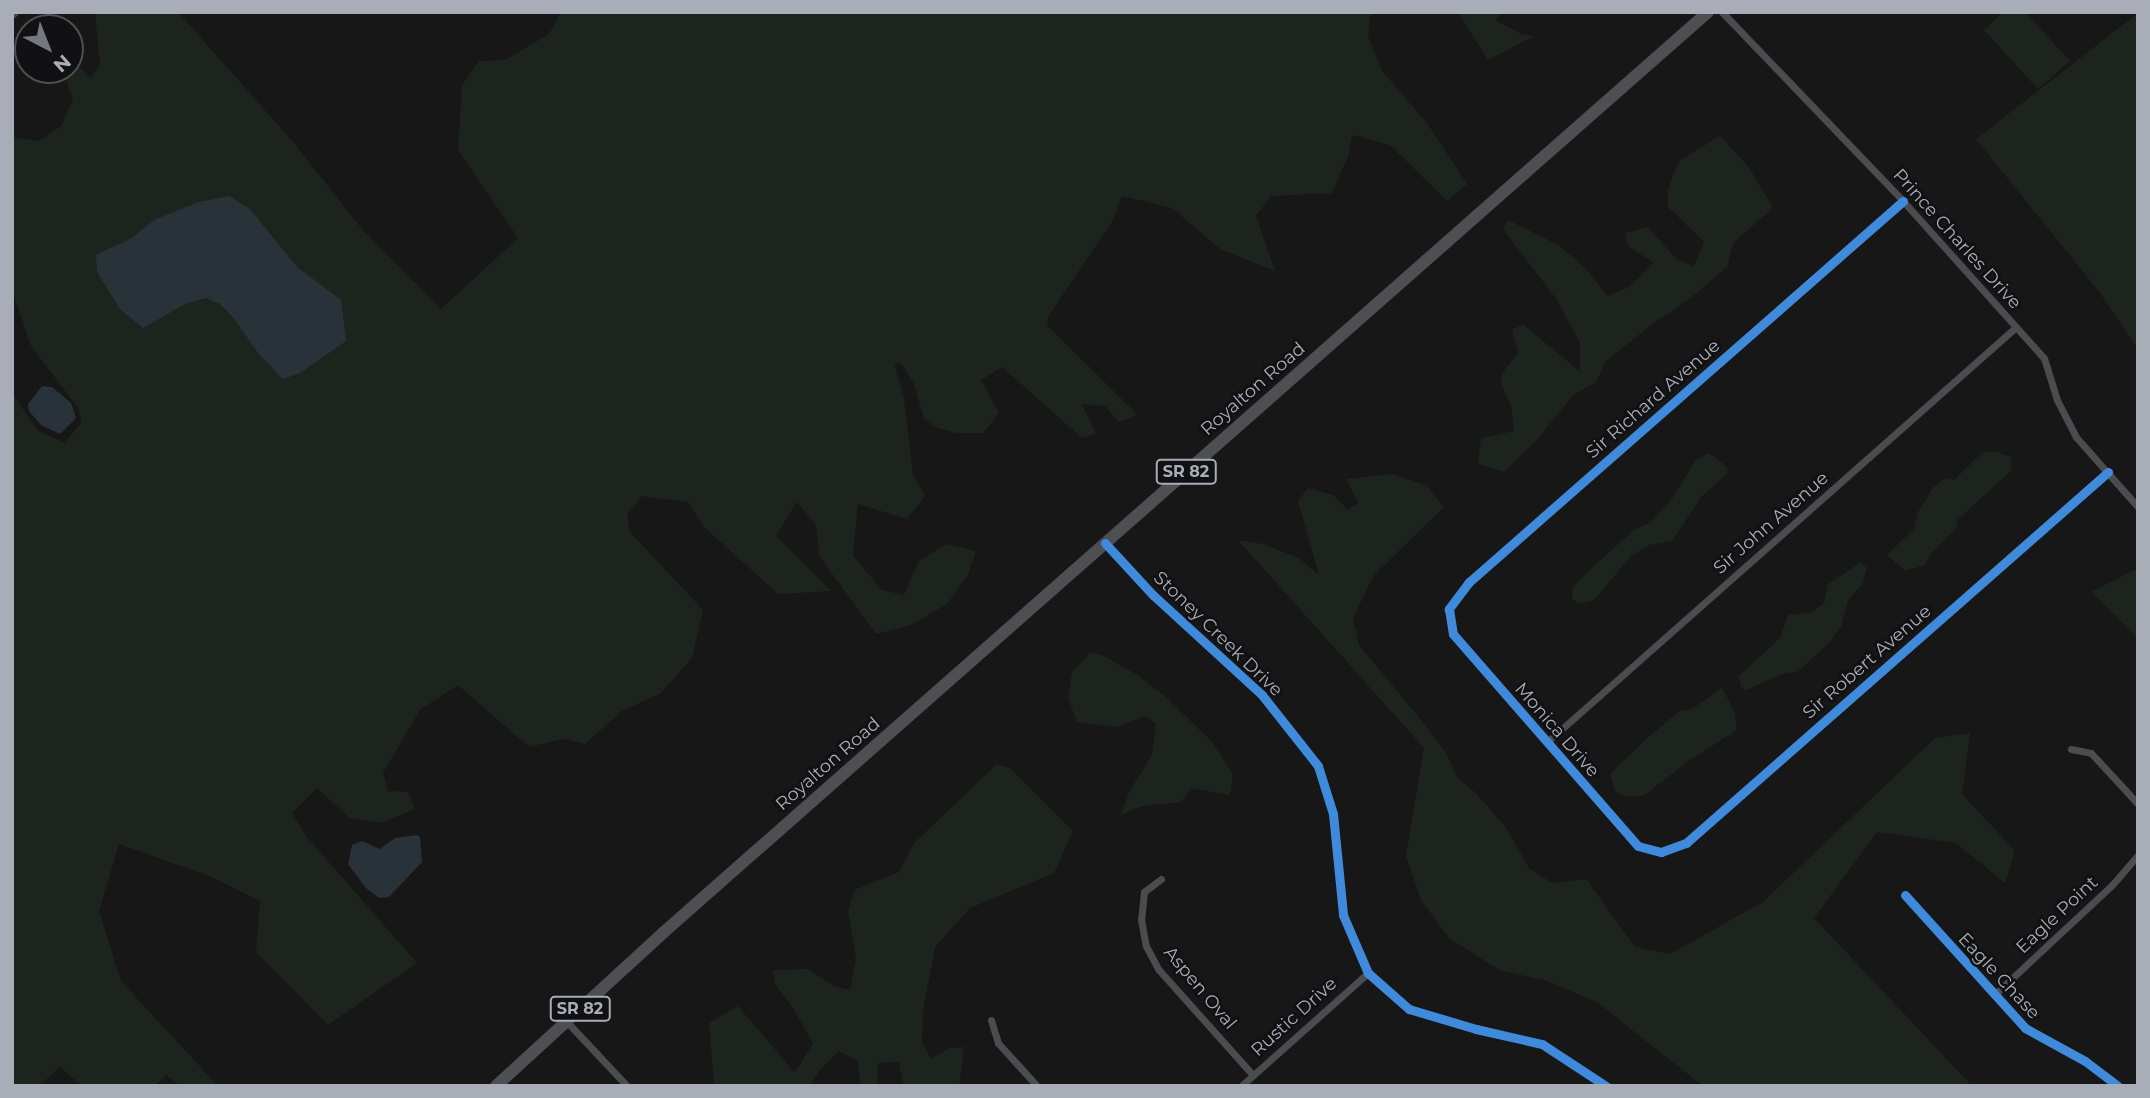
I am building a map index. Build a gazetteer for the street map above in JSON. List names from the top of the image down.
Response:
{
  "streets": {
    "main road": ["Royalton Road", "SR 82"],
    "street": [
      "Prince Charles Drive",
      "Sir Richard Avenue",
      "Sir John Avenue",
      "Stoney Creek Drive",
      "Sir Robert Avenue",
      "Monica Drive",
      "Eagle Point",
      "Eagle Chase",
      "Aspen Oval",
      "Rustic Drive"
    ]
  },
  "crossings": [
    ["Prince Charles Drive", "Sir Richard Avenue"],
    ["Prince Charles Drive", "Sir John Avenue"],
    ["Prince Charles Drive", "Sir Robert Avenue"],
    ["Royalton Road", "SR 82"],
    ["Royalton Road", "Stoney Creek Drive"],
    ["Sir Richard Avenue", "Monica Drive"],
    ["Sir John Avenue", "Monica Drive"],
    ["Stoney Creek Drive", "Rustic Drive"],
    ["Sir Robert Avenue", "Monica Drive"],
    ["Eagle Point", "Eagle Chase"],
    ["Aspen Oval", "Rustic Drive"]
  ],
  "north": "bottom right"
}
